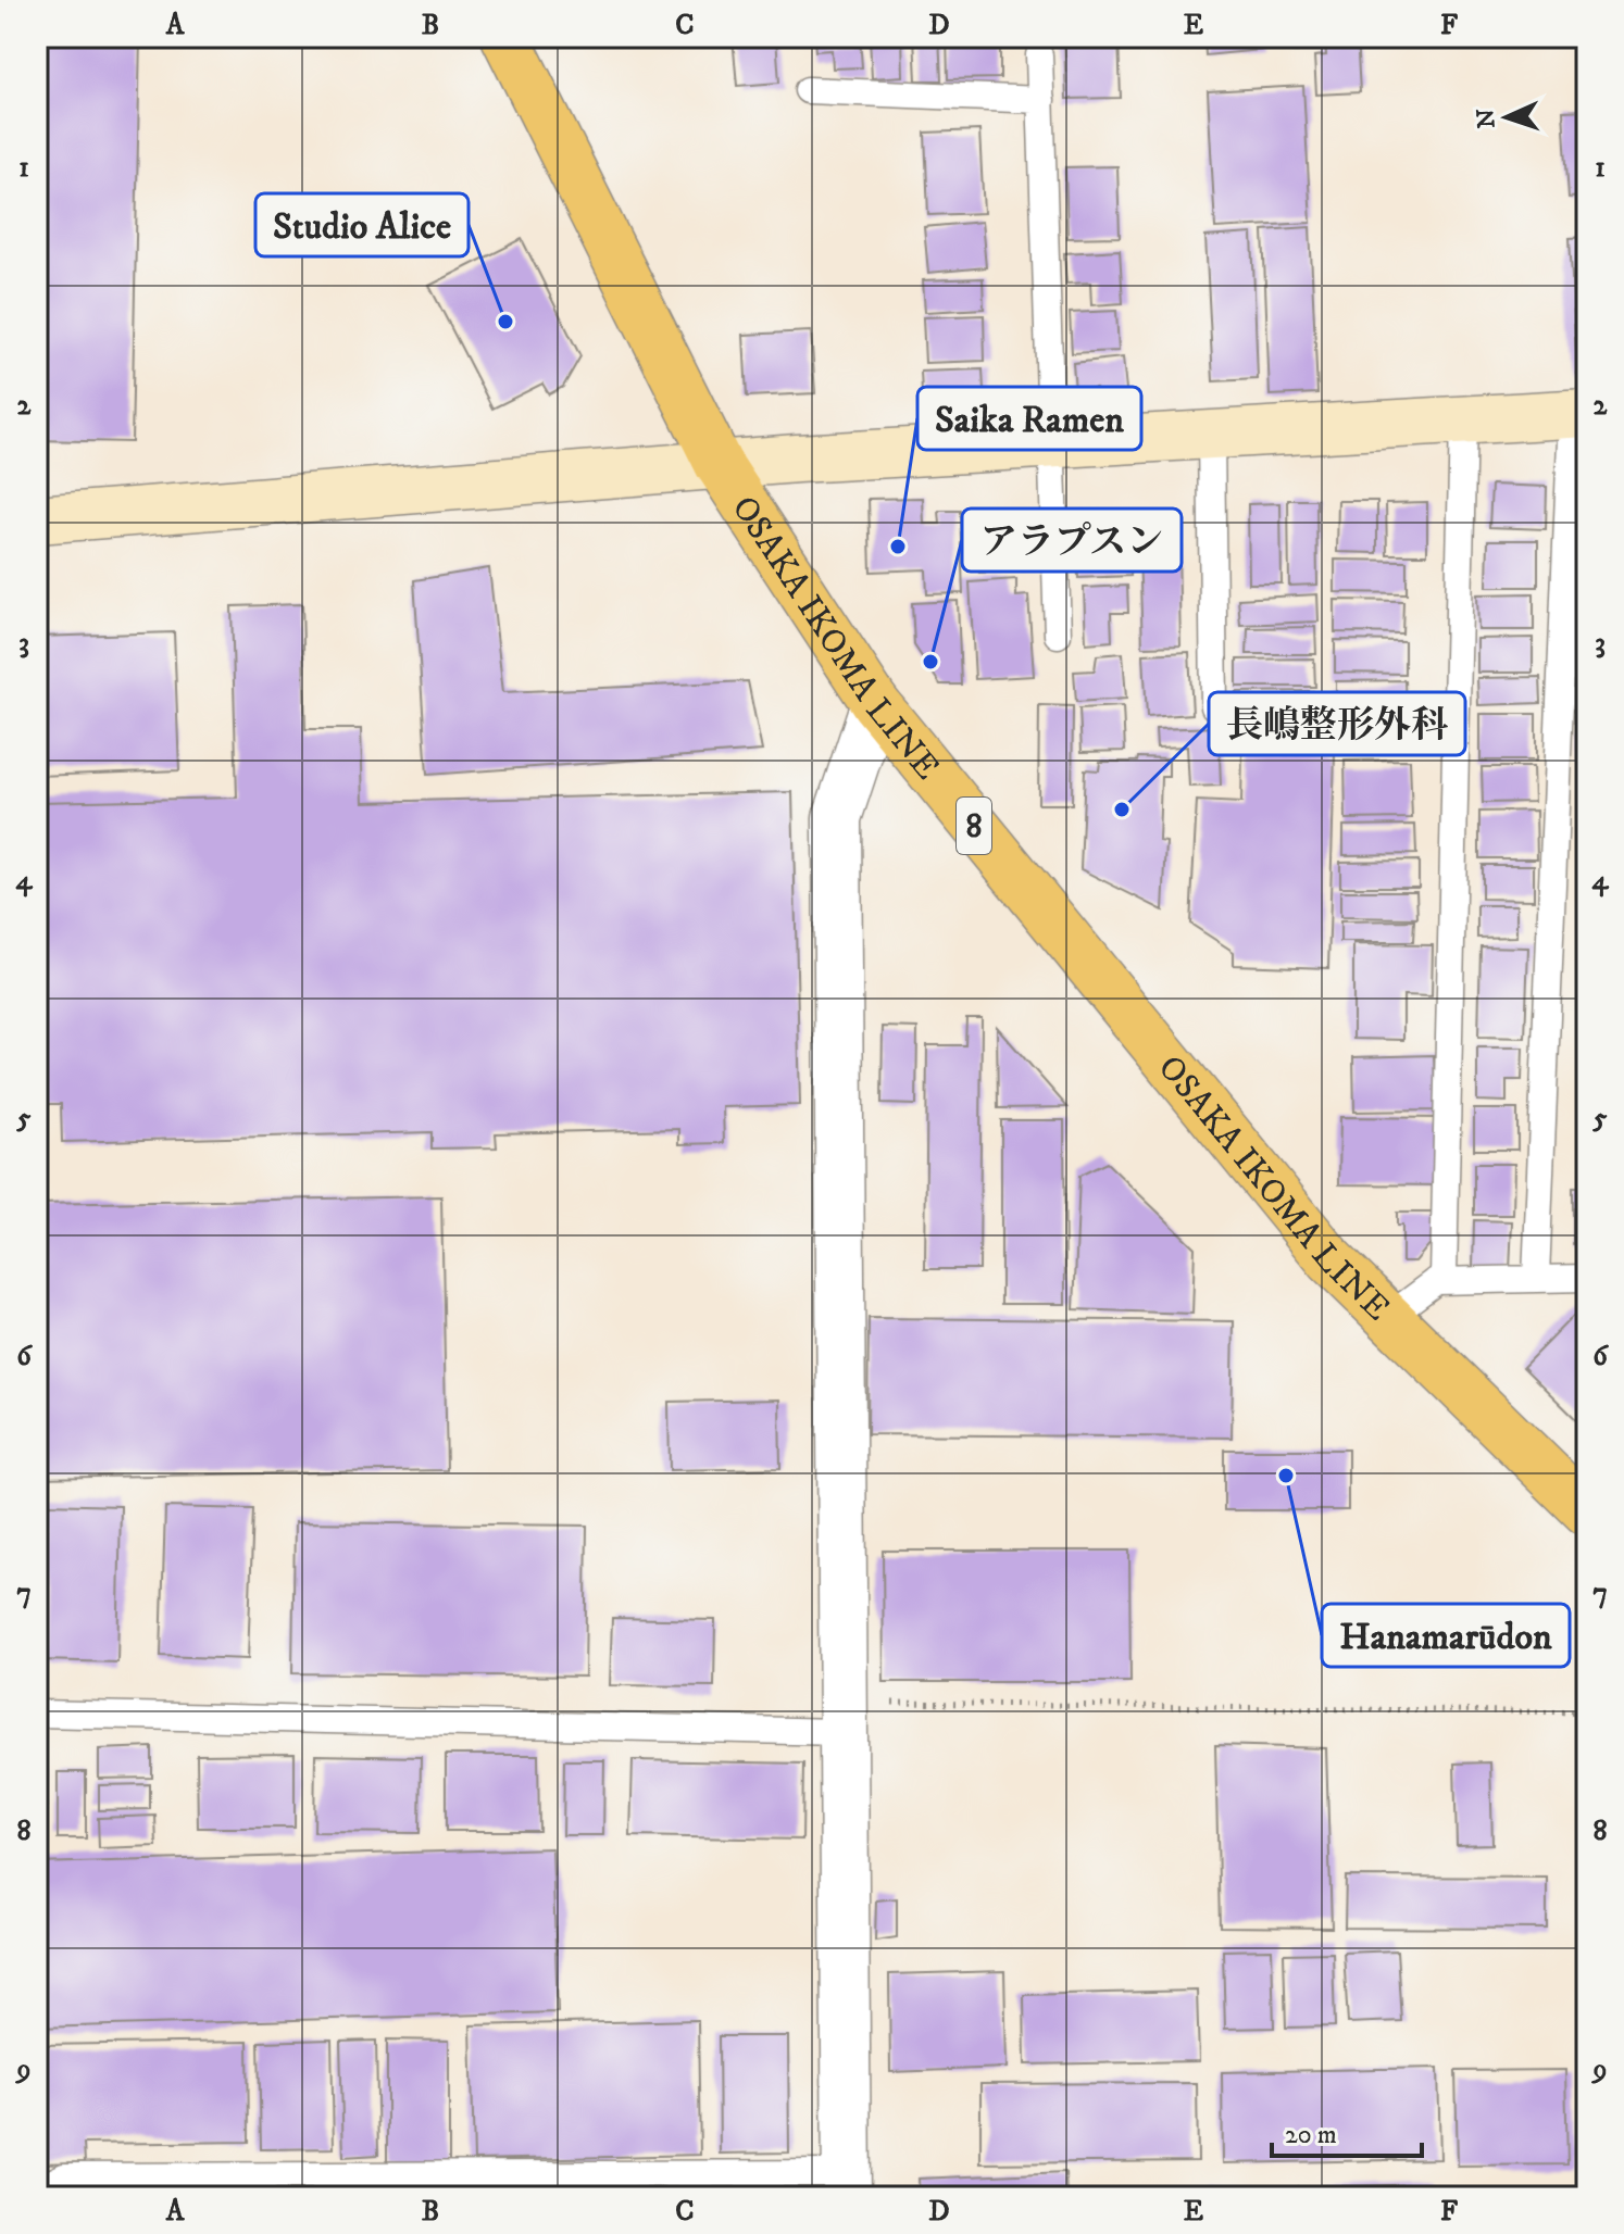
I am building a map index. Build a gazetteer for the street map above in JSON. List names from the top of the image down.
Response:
{
  "streets": {
    "main road": ["OSAKA IKOMA LINE", "8"]
  },
  "places": [
    "Studio Alice",
    "Saika Ramen",
    "アラプスン",
    "長嶋整形外科",
    "Hanamarūdon"
  ],
  "scale_bar": "20 m",
  "north": "left",
  "grid": {
    "columns": [
      "A",
      "B",
      "C",
      "D",
      "E",
      "F"
    ],
    "rows": [
      "1",
      "2",
      "3",
      "4",
      "5",
      "6",
      "7",
      "8",
      "9"
    ]
  }
}
